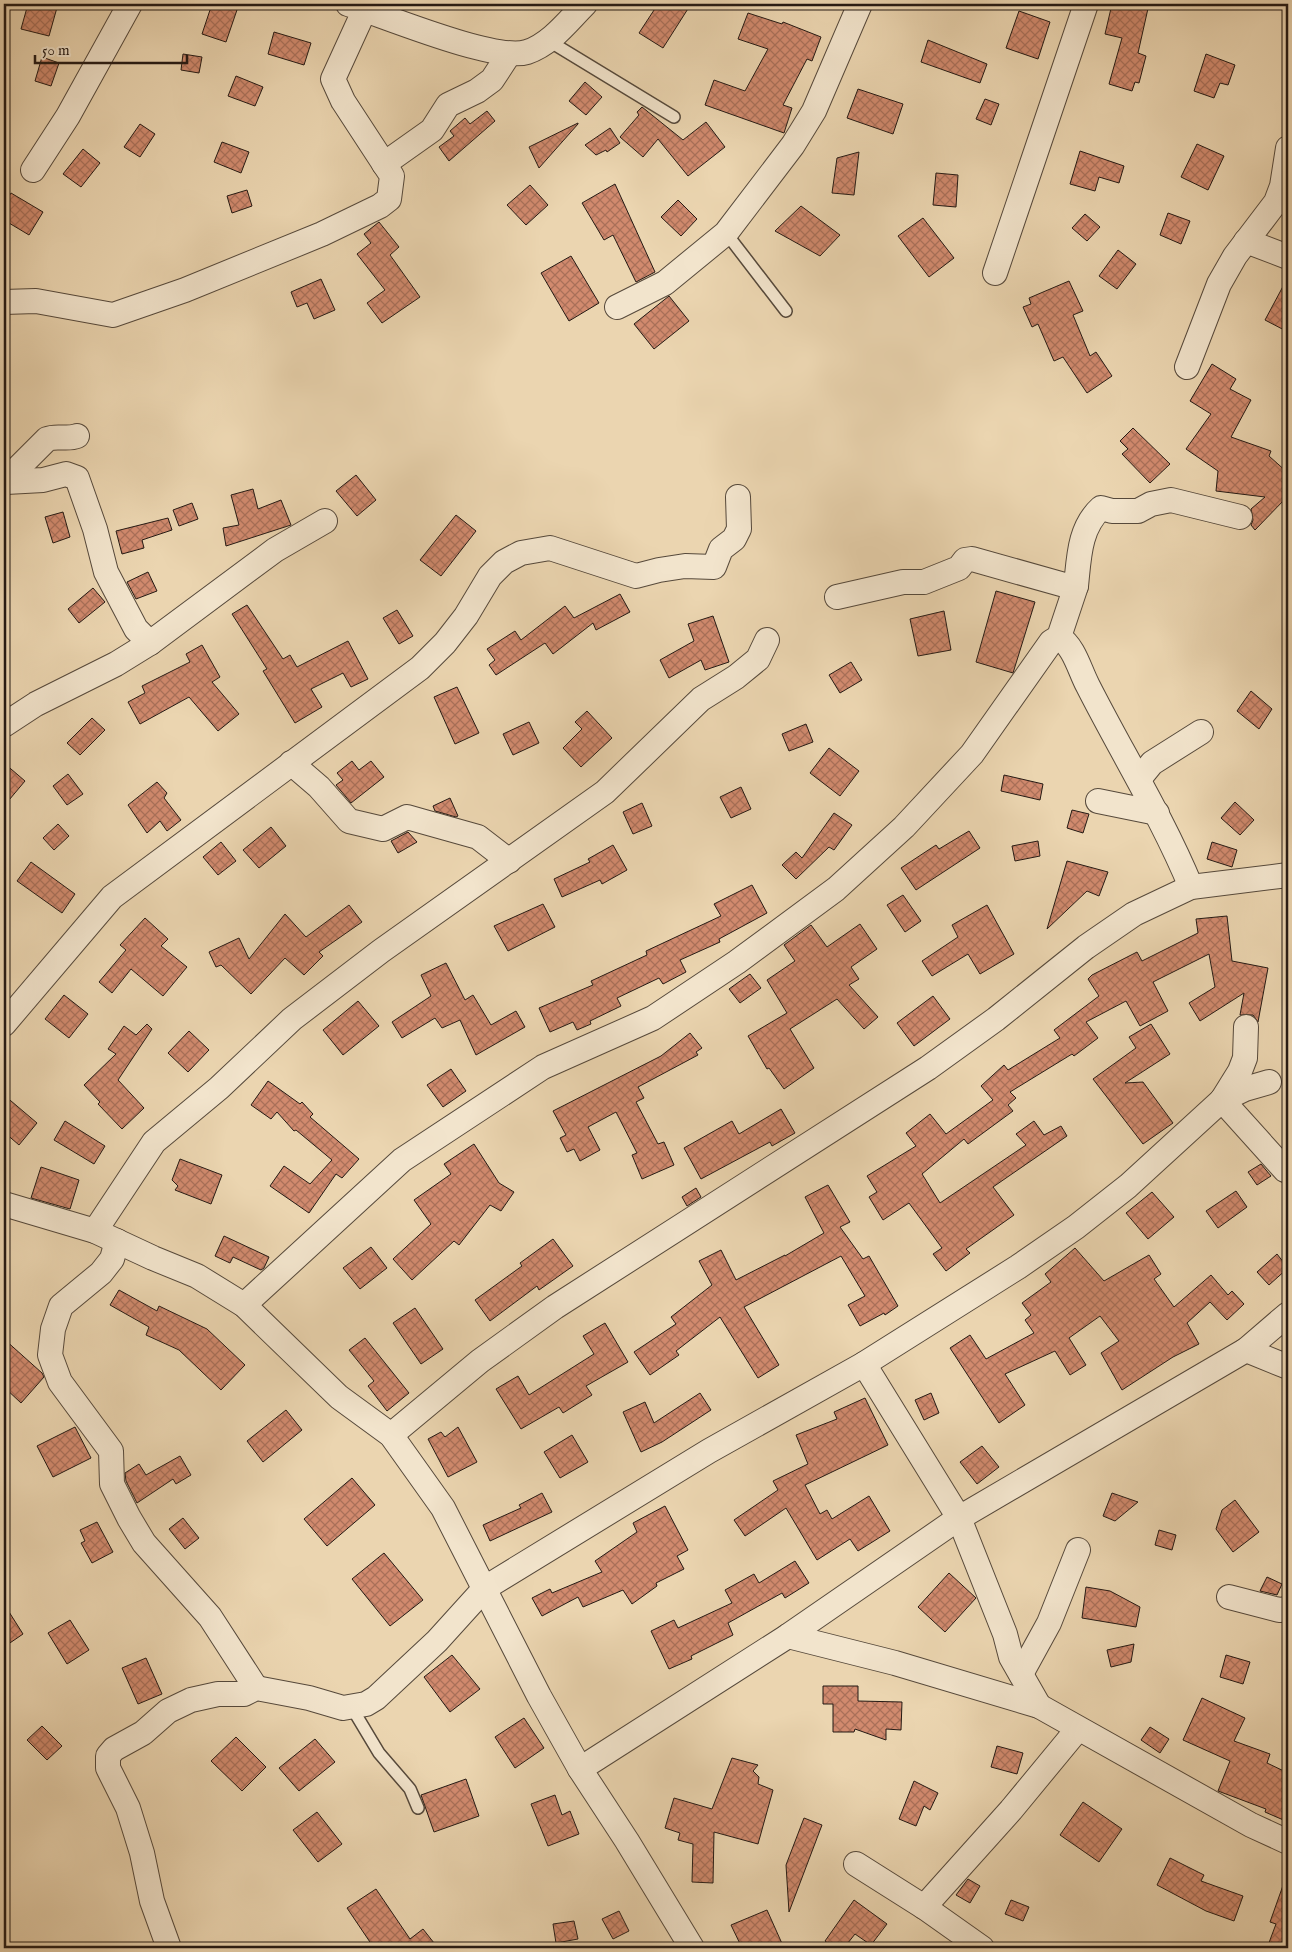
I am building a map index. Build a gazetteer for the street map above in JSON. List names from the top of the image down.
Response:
{
  "scale_bar": "50 m"
}
